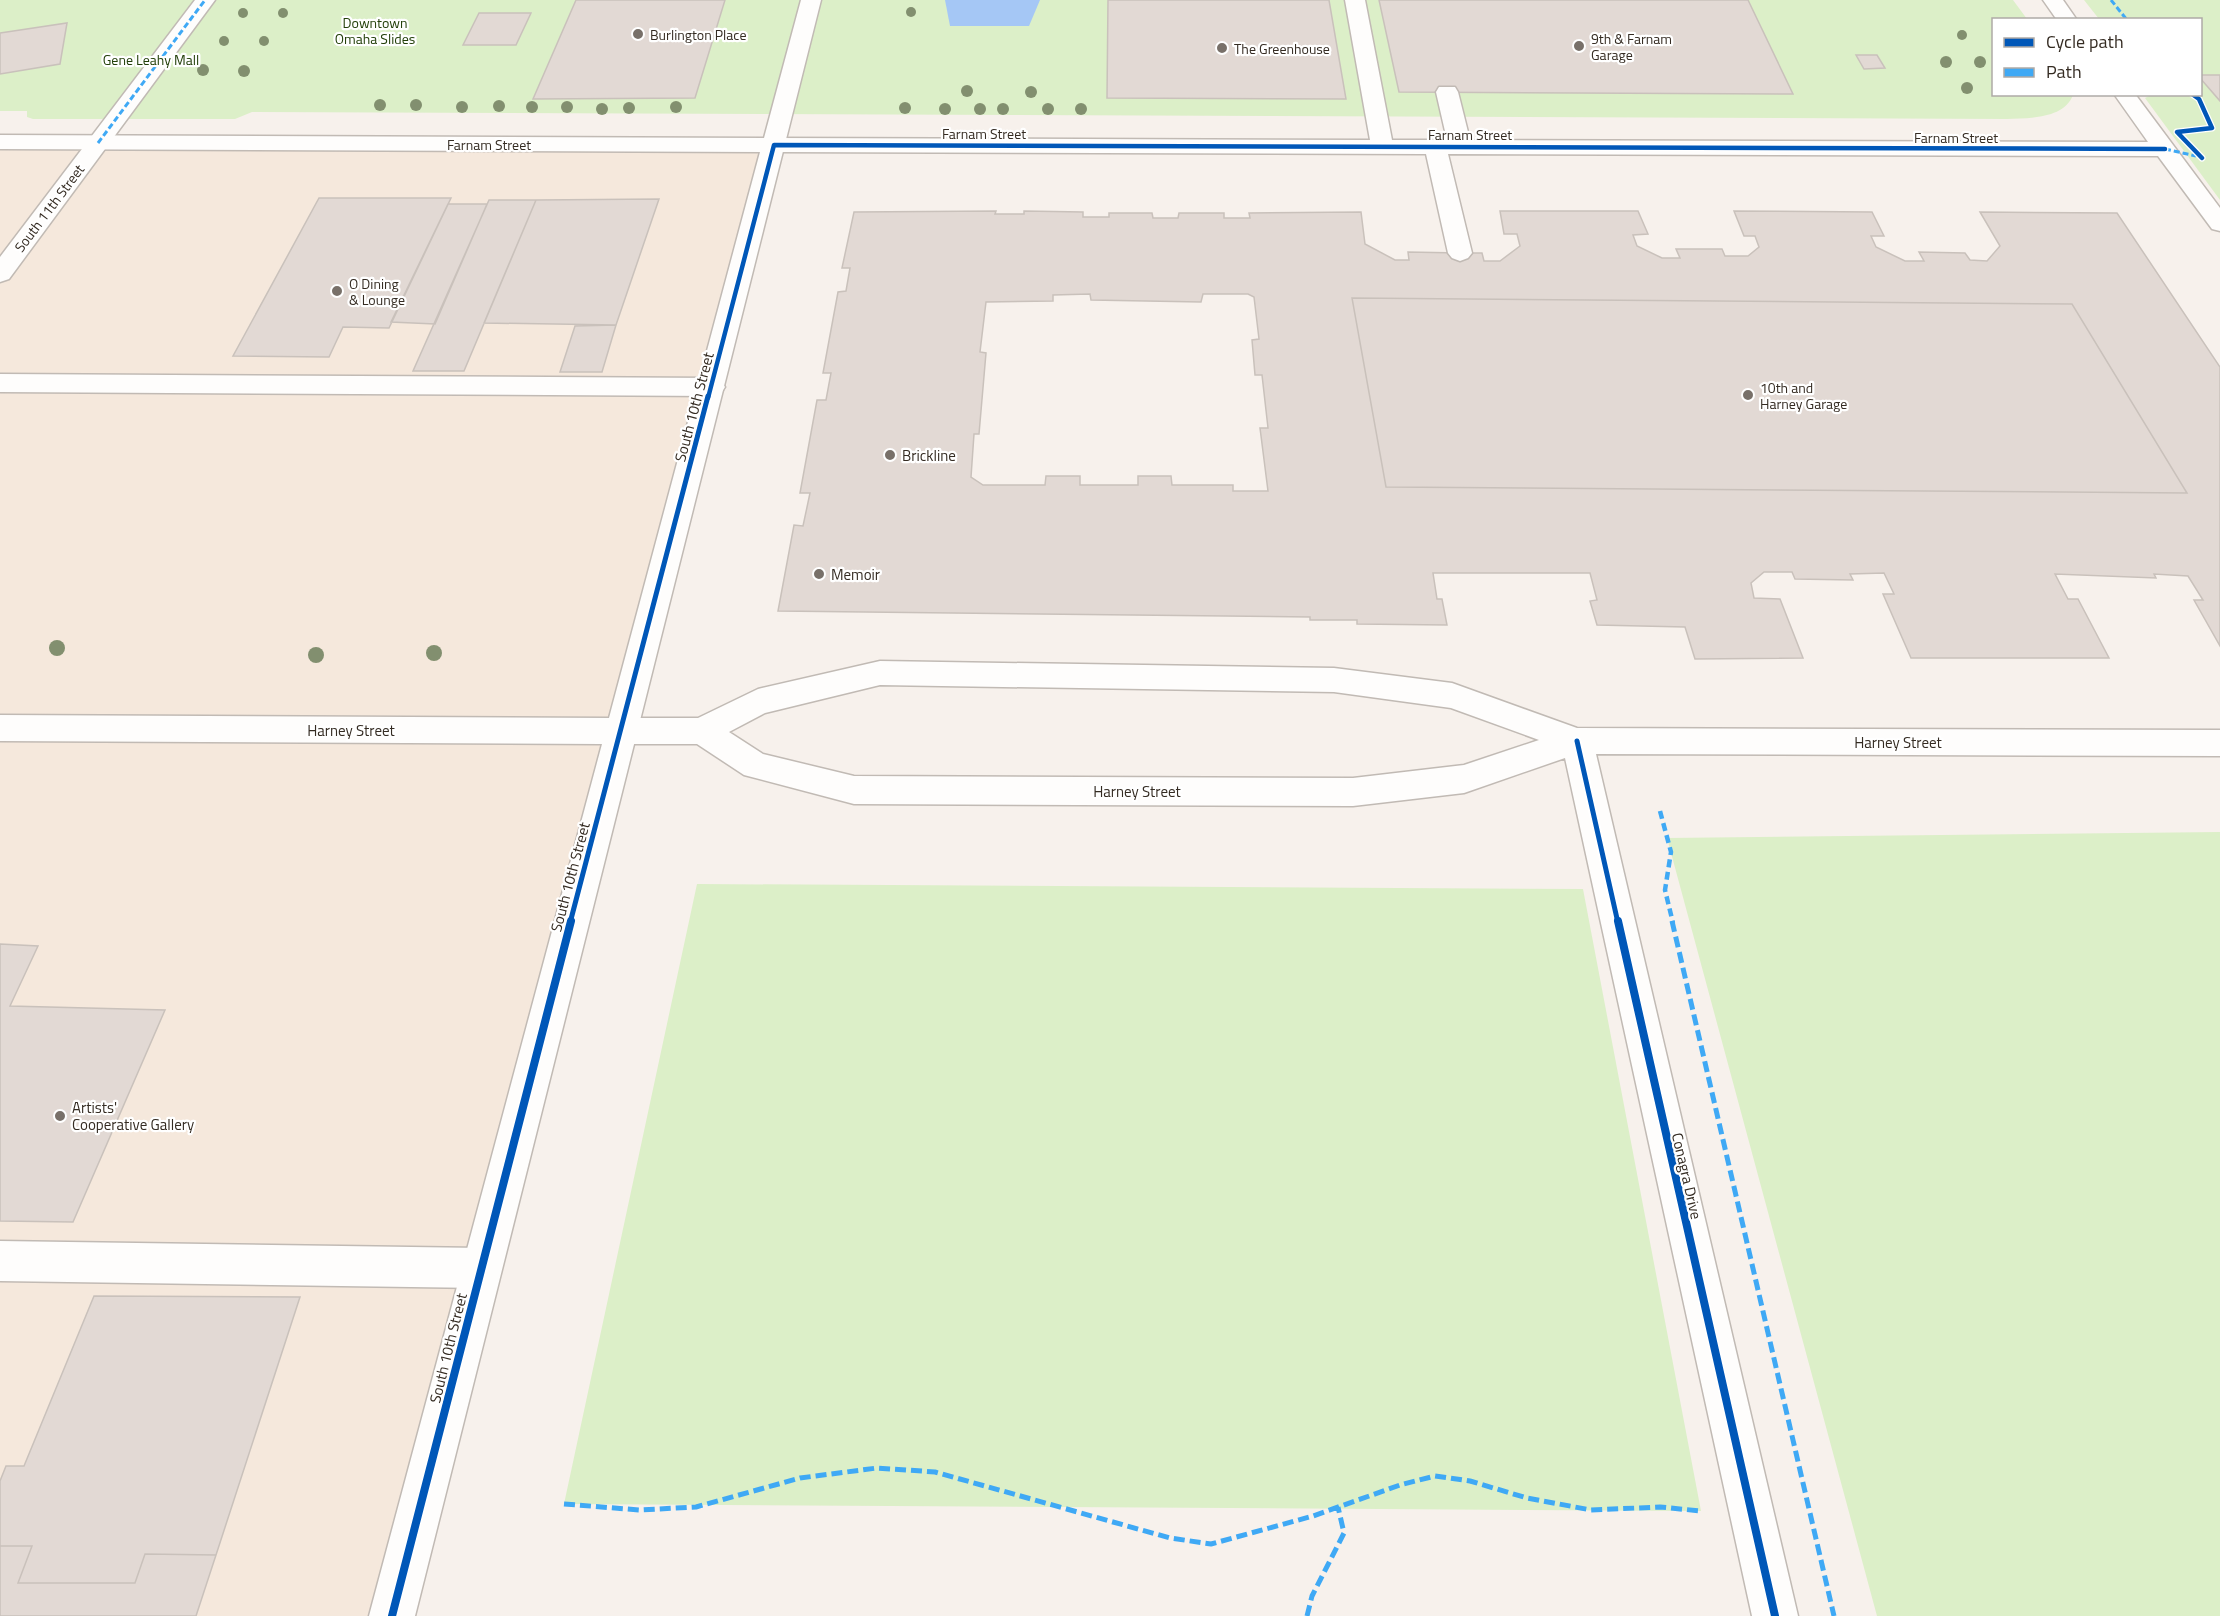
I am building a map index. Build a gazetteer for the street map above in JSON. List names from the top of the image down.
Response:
{
  "streets": {
    "street": [
      "Farnam Street",
      "South 11th Street",
      "South 10th Street",
      "Harney Street",
      "Conagra Drive"
    ]
  },
  "crossings": [
    ["Farnam Street", "South 11th Street"],
    ["Farnam Street", "South 10th Street"],
    ["South 10th Street", "Harney Street"],
    ["Harney Street", "Conagra Drive"]
  ],
  "parks": ["Downtown Omaha Slides", "Gene Leahy Mall"],
  "places": [
    "Burlington Place",
    "9th & Farnam Garage",
    "The Greenhouse",
    "O Dining & Lounge",
    "10th and Harney Garage",
    "Brickline",
    "Memoir",
    "Artists' Cooperative Gallery"
  ],
  "legend": ["Cycle path", "Path"]
}
